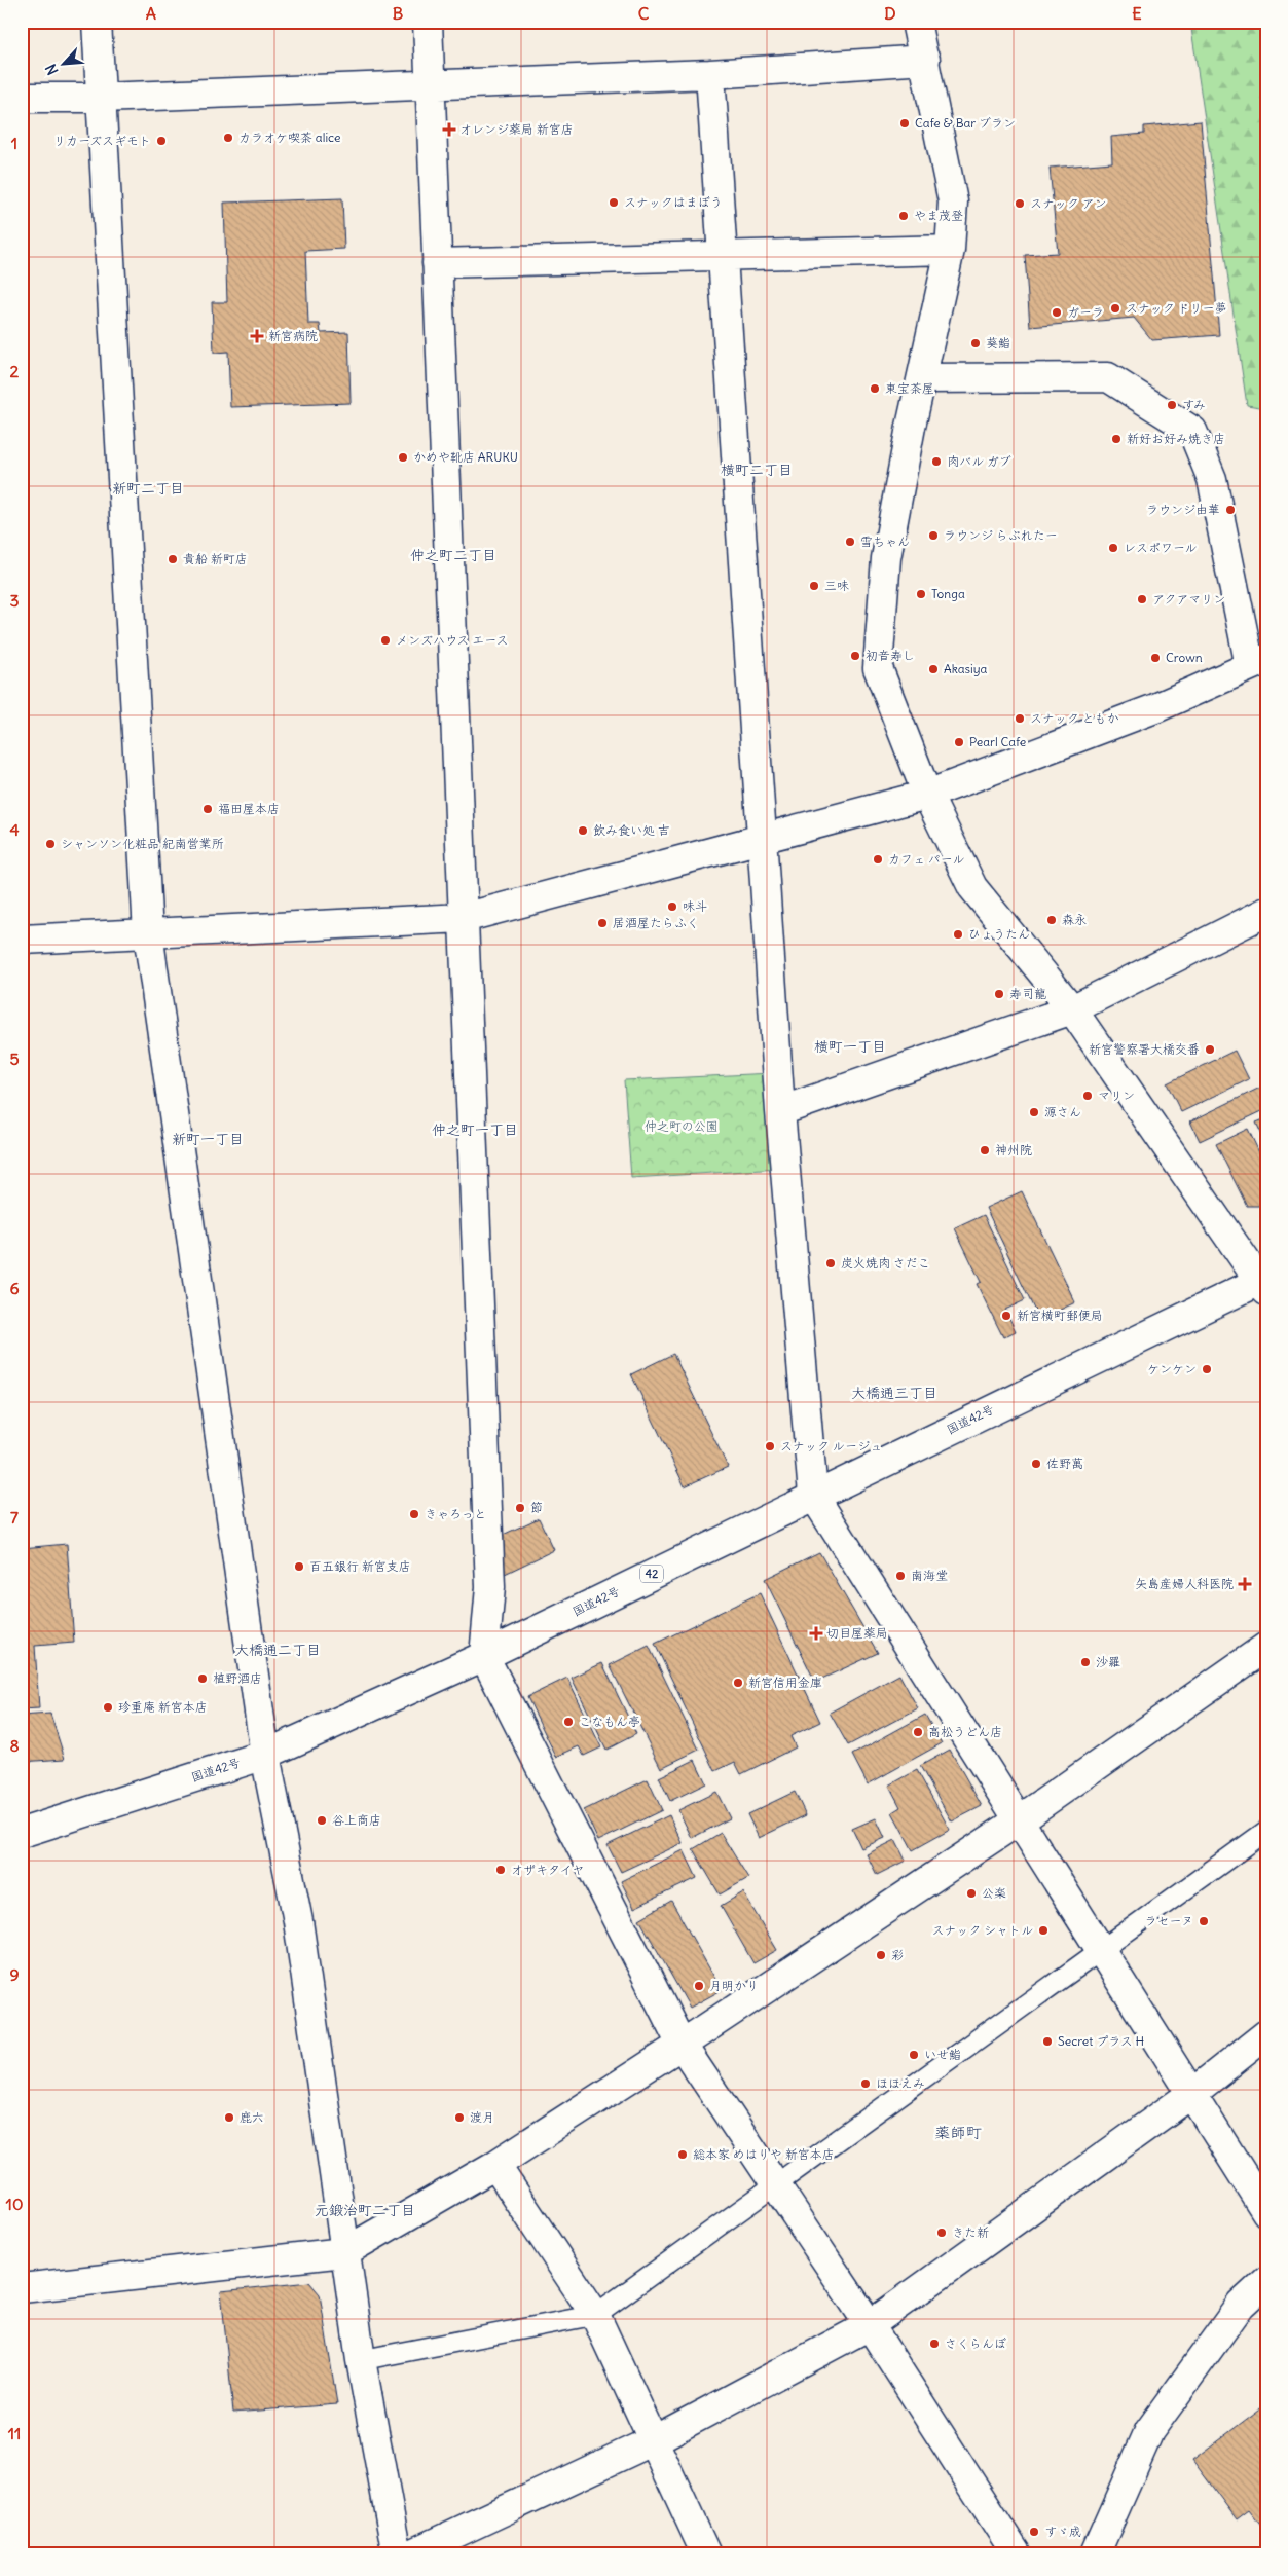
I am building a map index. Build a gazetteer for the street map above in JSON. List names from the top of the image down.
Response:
{
  "streets": {
    "main road": ["国道42号", "42"]
  },
  "districts": [
    "横町二丁目",
    "新町二丁目",
    "仲之町二丁目",
    "横町一丁目",
    "仲之町一丁目",
    "新町一丁目",
    "大橋通三丁目",
    "大橋通二丁目",
    "薬師町",
    "元鍛治町二丁目"
  ],
  "parks": ["仲之町の公園"],
  "places": {
    "other": [
      "Cafe & Bar ブラン",
      "カラオケ喫茶 alice",
      "リカーズスギモト",
      "スナックはまぼう",
      "スナック アン",
      "やま茂登",
      "スナック ドリー夢",
      "ガーラ",
      "葵鮨",
      "東宝茶屋",
      "すみ",
      "新好お好み焼き店",
      "かめや靴店 ARUKU",
      "肉バル ガブ",
      "ラウンジ由華",
      "ラウンジ らぶれたー",
      "雪ちゃん",
      "レスポワール",
      "貴船 新町店",
      "三味",
      "Tonga",
      "アクアマリン",
      "メンズハウス エース",
      "初音寿し",
      "Crown",
      "Akasiya",
      "スナック ともか",
      "Pearl Cafe",
      "福田屋本店",
      "飲み食い処 吉",
      "シャンソン化粧品 紀南営業所",
      "カフェ パール",
      "味斗",
      "森永",
      "居酒屋たらふく",
      "ひょうたん",
      "寿司龍",
      "新宮警察署大橋交番",
      "マリン",
      "源さん",
      "神州院",
      "炭火焼肉 さだこ",
      "新宮横町郵便局",
      "ケンケン",
      "スナック ルージュ",
      "佐野萬",
      "節",
      "きゃろっと",
      "百五銀行 新宮支店",
      "南海堂",
      "沙羅",
      "植野酒店",
      "新宮信用金庫",
      "珍重庵 新宮本店",
      "こなもん亭",
      "高松うどん店",
      "谷上商店",
      "オザキタイヤ",
      "公楽",
      "ラセーヌ",
      "スナック シャトル",
      "彩",
      "月明かり",
      "Secret プラス H",
      "いせ鮨",
      "ほほえみ",
      "鹿六",
      "渡月",
      "総本家 めはりや 新宮本店",
      "きた新",
      "さくらんぼ",
      "すゞ成"
    ],
    "health": [
      "オレンジ薬局 新宮店",
      "新宮病院",
      "矢島産婦人科医院",
      "切目屋薬局"
    ]
  },
  "north": "bottom left",
  "grid": {
    "columns": [
      "A",
      "B",
      "C",
      "D",
      "E"
    ],
    "rows": [
      "1",
      "2",
      "3",
      "4",
      "5",
      "6",
      "7",
      "8",
      "9",
      "10",
      "11"
    ]
  }
}
